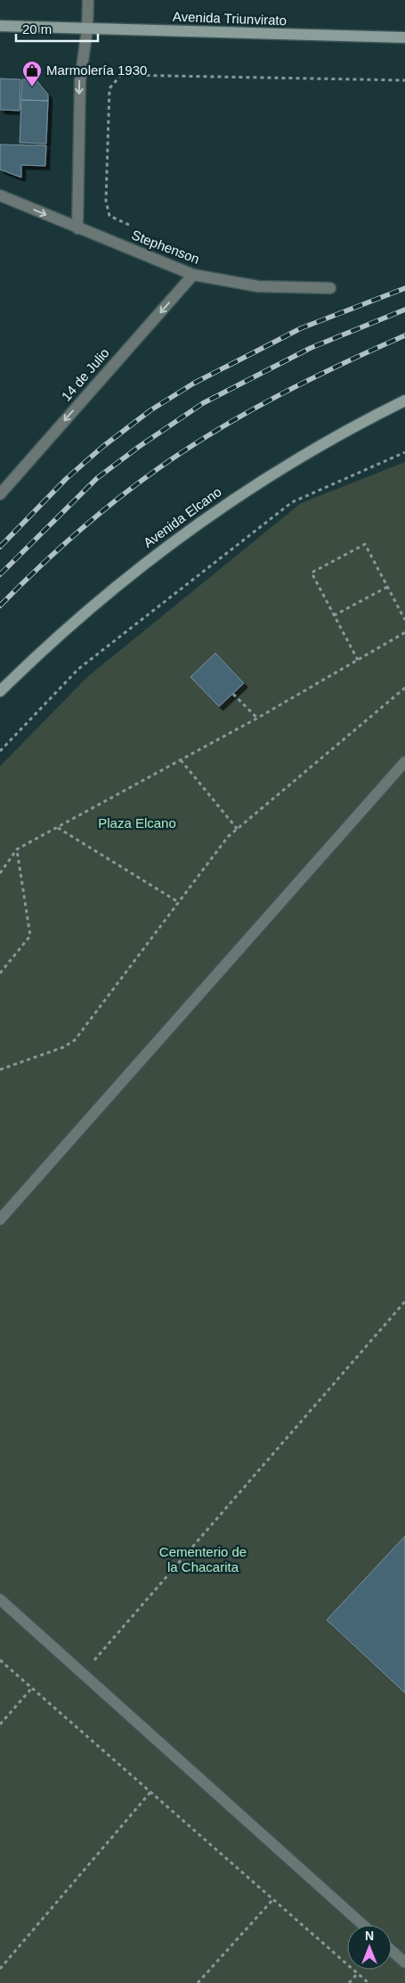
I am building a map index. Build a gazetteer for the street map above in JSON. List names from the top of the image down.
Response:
{
  "streets": {
    "main road": ["Avenida Triunvirato", "Avenida Elcano"],
    "street": ["Stephenson", "14 de Julio"]
  },
  "crossings": [
    ["Stephenson", "14 de Julio"]
  ],
  "one_way": ["14 de Julio"],
  "parks": ["Plaza Elcano", "Cementerio de la Chacarita"],
  "places": {
    "shop": ["Marmolería 1930"]
  },
  "scale_bar": "20 m",
  "north": "top"
}
